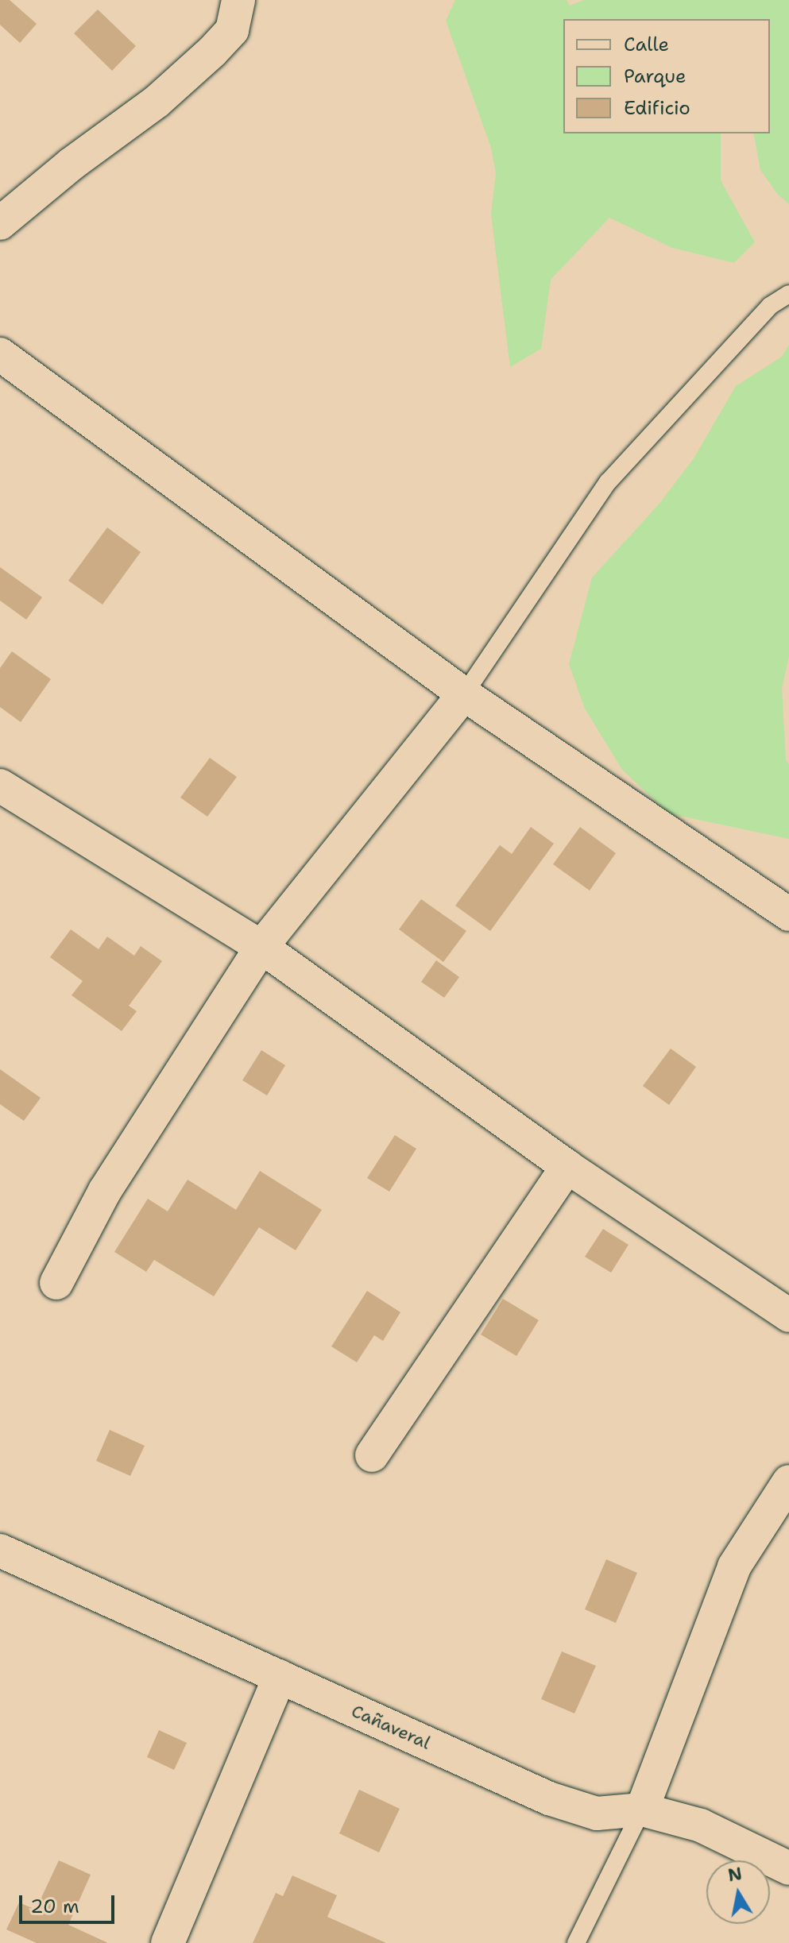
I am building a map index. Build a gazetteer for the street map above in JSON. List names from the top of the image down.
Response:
{
  "streets": {
    "street": ["Cañaveral"]
  },
  "legend": ["Calle", "Parque", "Edificio"],
  "scale_bar": "20 m",
  "north": "top"
}
